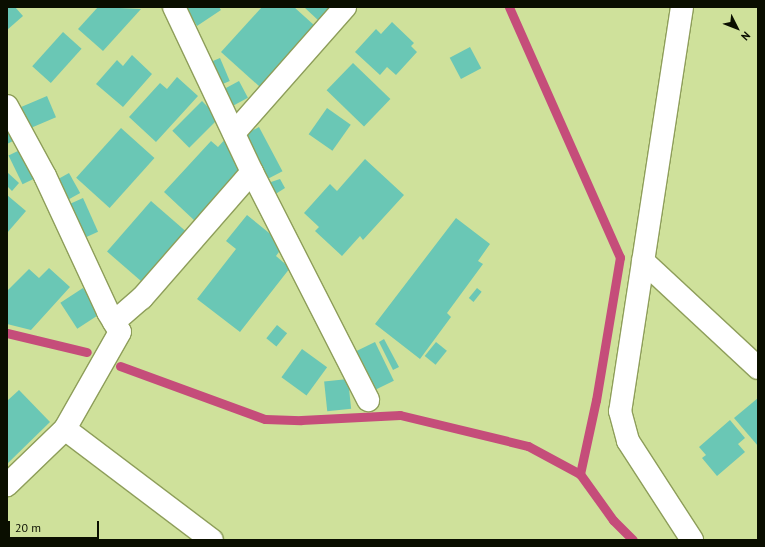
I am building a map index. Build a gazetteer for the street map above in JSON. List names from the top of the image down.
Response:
{
  "scale_bar": "20 m",
  "north": "bottom right"
}
